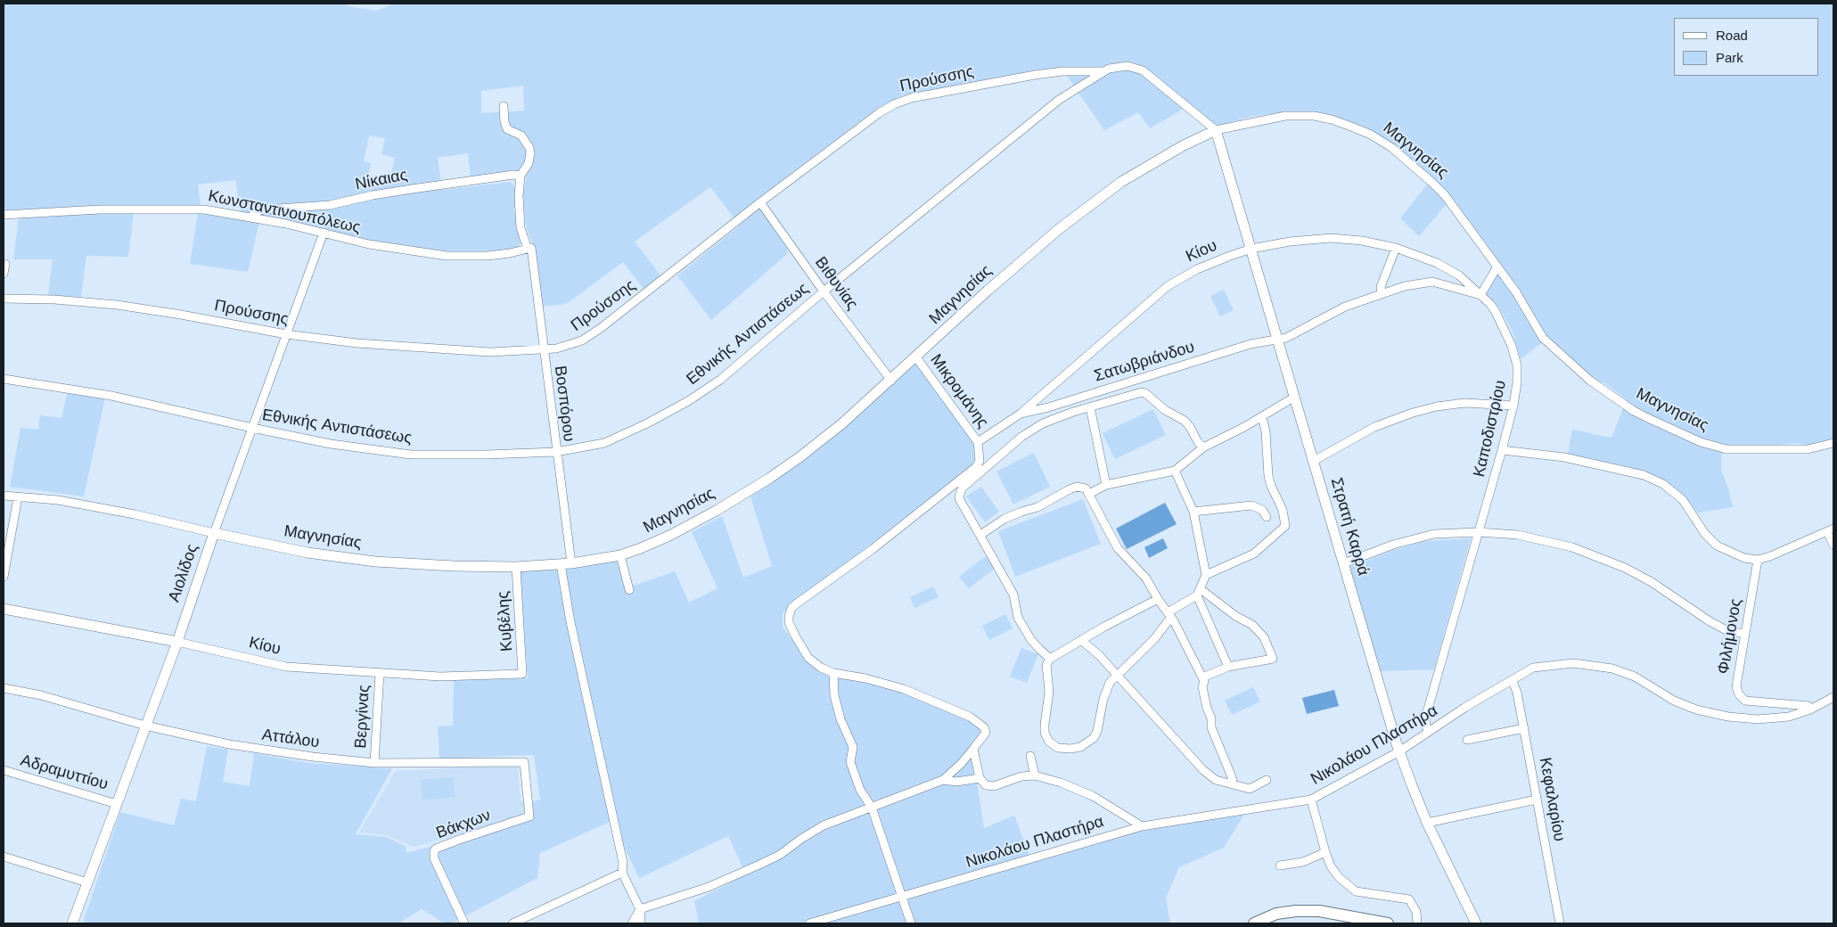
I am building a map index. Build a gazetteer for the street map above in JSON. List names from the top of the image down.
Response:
{
  "streets": {
    "street": [
      "Προύσσης",
      "Μαγνησίας",
      "Νίκαιας",
      "Κωνσταντινουπόλεως",
      "Κίου",
      "Βιθυνίας",
      "Εθνικής Αντιστάσεως",
      "Σατωβριάνδου",
      "Μικρομάνης",
      "Βοσπόρου",
      "Καποδιστρίου",
      "Στρατή Καρρά",
      "Αιολίδος",
      "Κυβέλης",
      "Φιλήμονος",
      "Βεργίνας",
      "Αττάλου",
      "Νικολάου Πλαστήρα",
      "Αδραμυττίου",
      "Κεφαλαρίου",
      "Βάκχων"
    ]
  },
  "crossings": [
    ["Προύσσης", "Βιθυνίας"],
    ["Προύσσης", "Εθνικής Αντιστάσεως"],
    ["Προύσσης", "Βοσπόρου"],
    ["Προύσσης", "Αιολίδος"],
    ["Μαγνησίας", "Βιθυνίας"],
    ["Μαγνησίας", "Εθνικής Αντιστάσεως"],
    ["Μαγνησίας", "Μικρομάνης"],
    ["Μαγνησίας", "Βοσπόρου"],
    ["Μαγνησίας", "Στρατή Καρρά"],
    ["Μαγνησίας", "Αιολίδος"],
    ["Μαγνησίας", "Κυβέλης"],
    ["Νίκαιας", "Κωνσταντινουπόλεως"],
    ["Νίκαιας", "Βοσπόρου"],
    ["Κωνσταντινουπόλεως", "Βοσπόρου"],
    ["Κωνσταντινουπόλεως", "Αιολίδος"],
    ["Κίου", "Σατωβριάνδου"],
    ["Κίου", "Μικρομάνης"],
    ["Κίου", "Καποδιστρίου"],
    ["Κίου", "Στρατή Καρρά"],
    ["Κίου", "Αιολίδος"],
    ["Κίου", "Κυβέλης"],
    ["Κίου", "Βεργίνας"],
    ["Βιθυνίας", "Εθνικής Αντιστάσεως"],
    ["Εθνικής Αντιστάσεως", "Βοσπόρου"],
    ["Εθνικής Αντιστάσεως", "Στρατή Καρρά"],
    ["Εθνικής Αντιστάσεως", "Αιολίδος"],
    ["Σατωβριάνδου", "Στρατή Καρρά"],
    ["Καποδιστρίου", "Νικολάου Πλαστήρα"],
    ["Στρατή Καρρά", "Νικολάου Πλαστήρα"],
    ["Αιολίδος", "Αττάλου"],
    ["Αιολίδος", "Αδραμυττίου"],
    ["Φιλήμονος", "Νικολάου Πλαστήρα"],
    ["Βεργίνας", "Αττάλου"],
    ["Αττάλου", "Βάκχων"],
    ["Νικολάου Πλαστήρα", "Κεφαλαρίου"]
  ],
  "legend": ["Road", "Park"]
}
